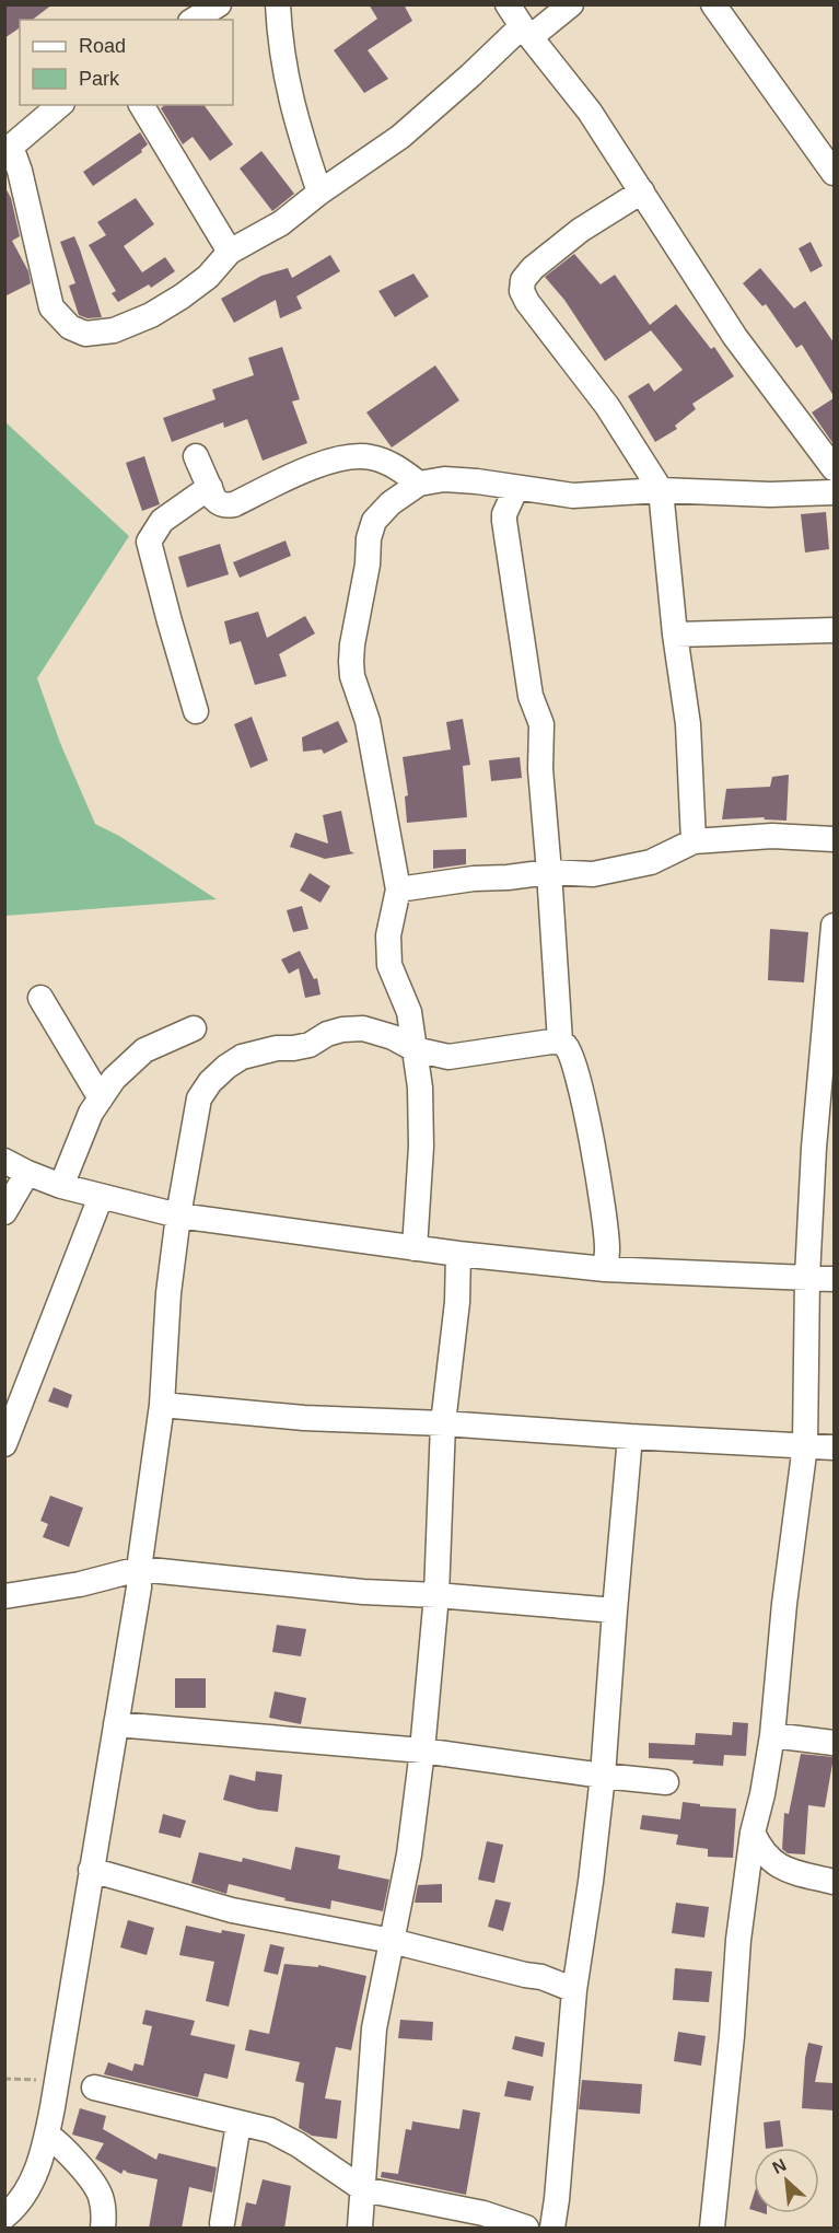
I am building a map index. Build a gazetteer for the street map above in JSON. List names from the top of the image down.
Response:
{
  "legend": ["Road", "Park"],
  "north": "top left"
}
